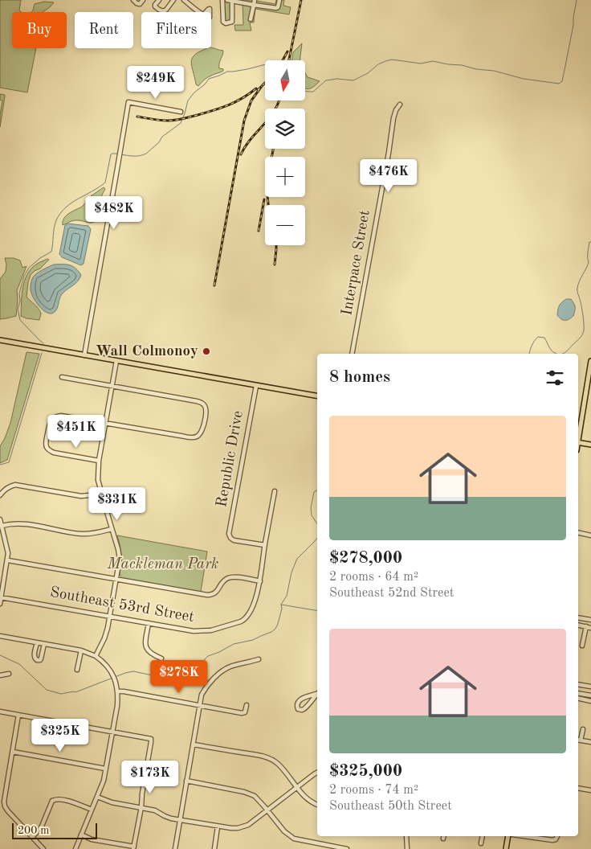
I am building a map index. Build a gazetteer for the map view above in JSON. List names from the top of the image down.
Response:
{
  "streets": {
    "street": ["Interpace Street", "Republic Drive", "Southeast 53rd Street"]
  },
  "crossings": [
    ["Republic Drive", "Southeast 53rd Street"]
  ],
  "parks": ["Mackleman Park"],
  "places": ["Wall Colmonoy"],
  "scale_bar": "200 m",
  "north": "bottom",
  "page": {
    "chip": ["Buy", "Rent", "Filters"],
    "map_buttons": ["+", "−"],
    "price": [
      "$249K",
      "$476K",
      "$482K",
      "$451K",
      "$331K",
      "$278K",
      "$325K",
      "$173K"
    ],
    "heading": "8 homes",
    "list": [
      {
        "name": "$278,000",
        "note": "2 rooms · 64 m² · Southeast 52nd Street"
      },
      {
        "name": "$325,000",
        "note": "2 rooms · 74 m² · Southeast 50th Street"
      }
    ],
    "scale": "200 m"
  }
}
